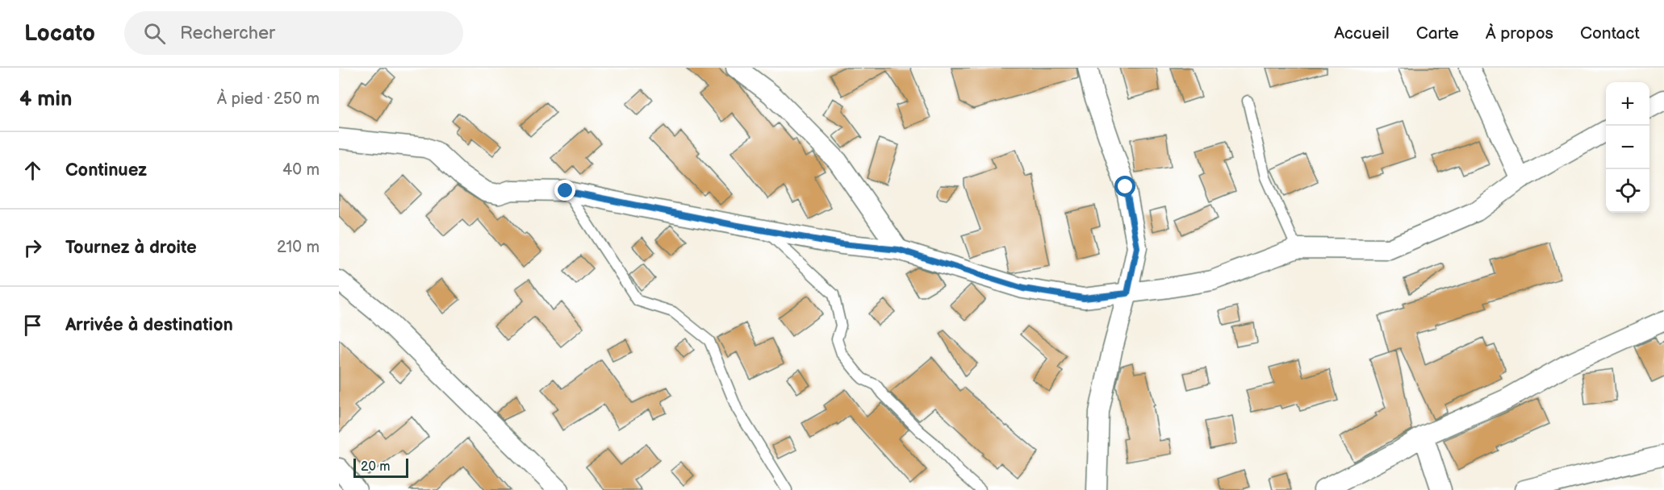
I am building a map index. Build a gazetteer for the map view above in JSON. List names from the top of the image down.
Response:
{
  "scale_bar": "20 m",
  "page": {
    "header": "Locato",
    "search": "Rechercher",
    "nav": [
      "Accueil",
      "Carte",
      "À propos",
      "Contact"
    ],
    "heading": ["4 min", "À pied · 250 m"],
    "map_buttons": ["+", "−"],
    "list": [
      ["Continuez", "40 m"],
      ["Tournez à droite", "210 m"],
      "Arrivée à destination"
    ],
    "scale": "20 m"
  }
}
